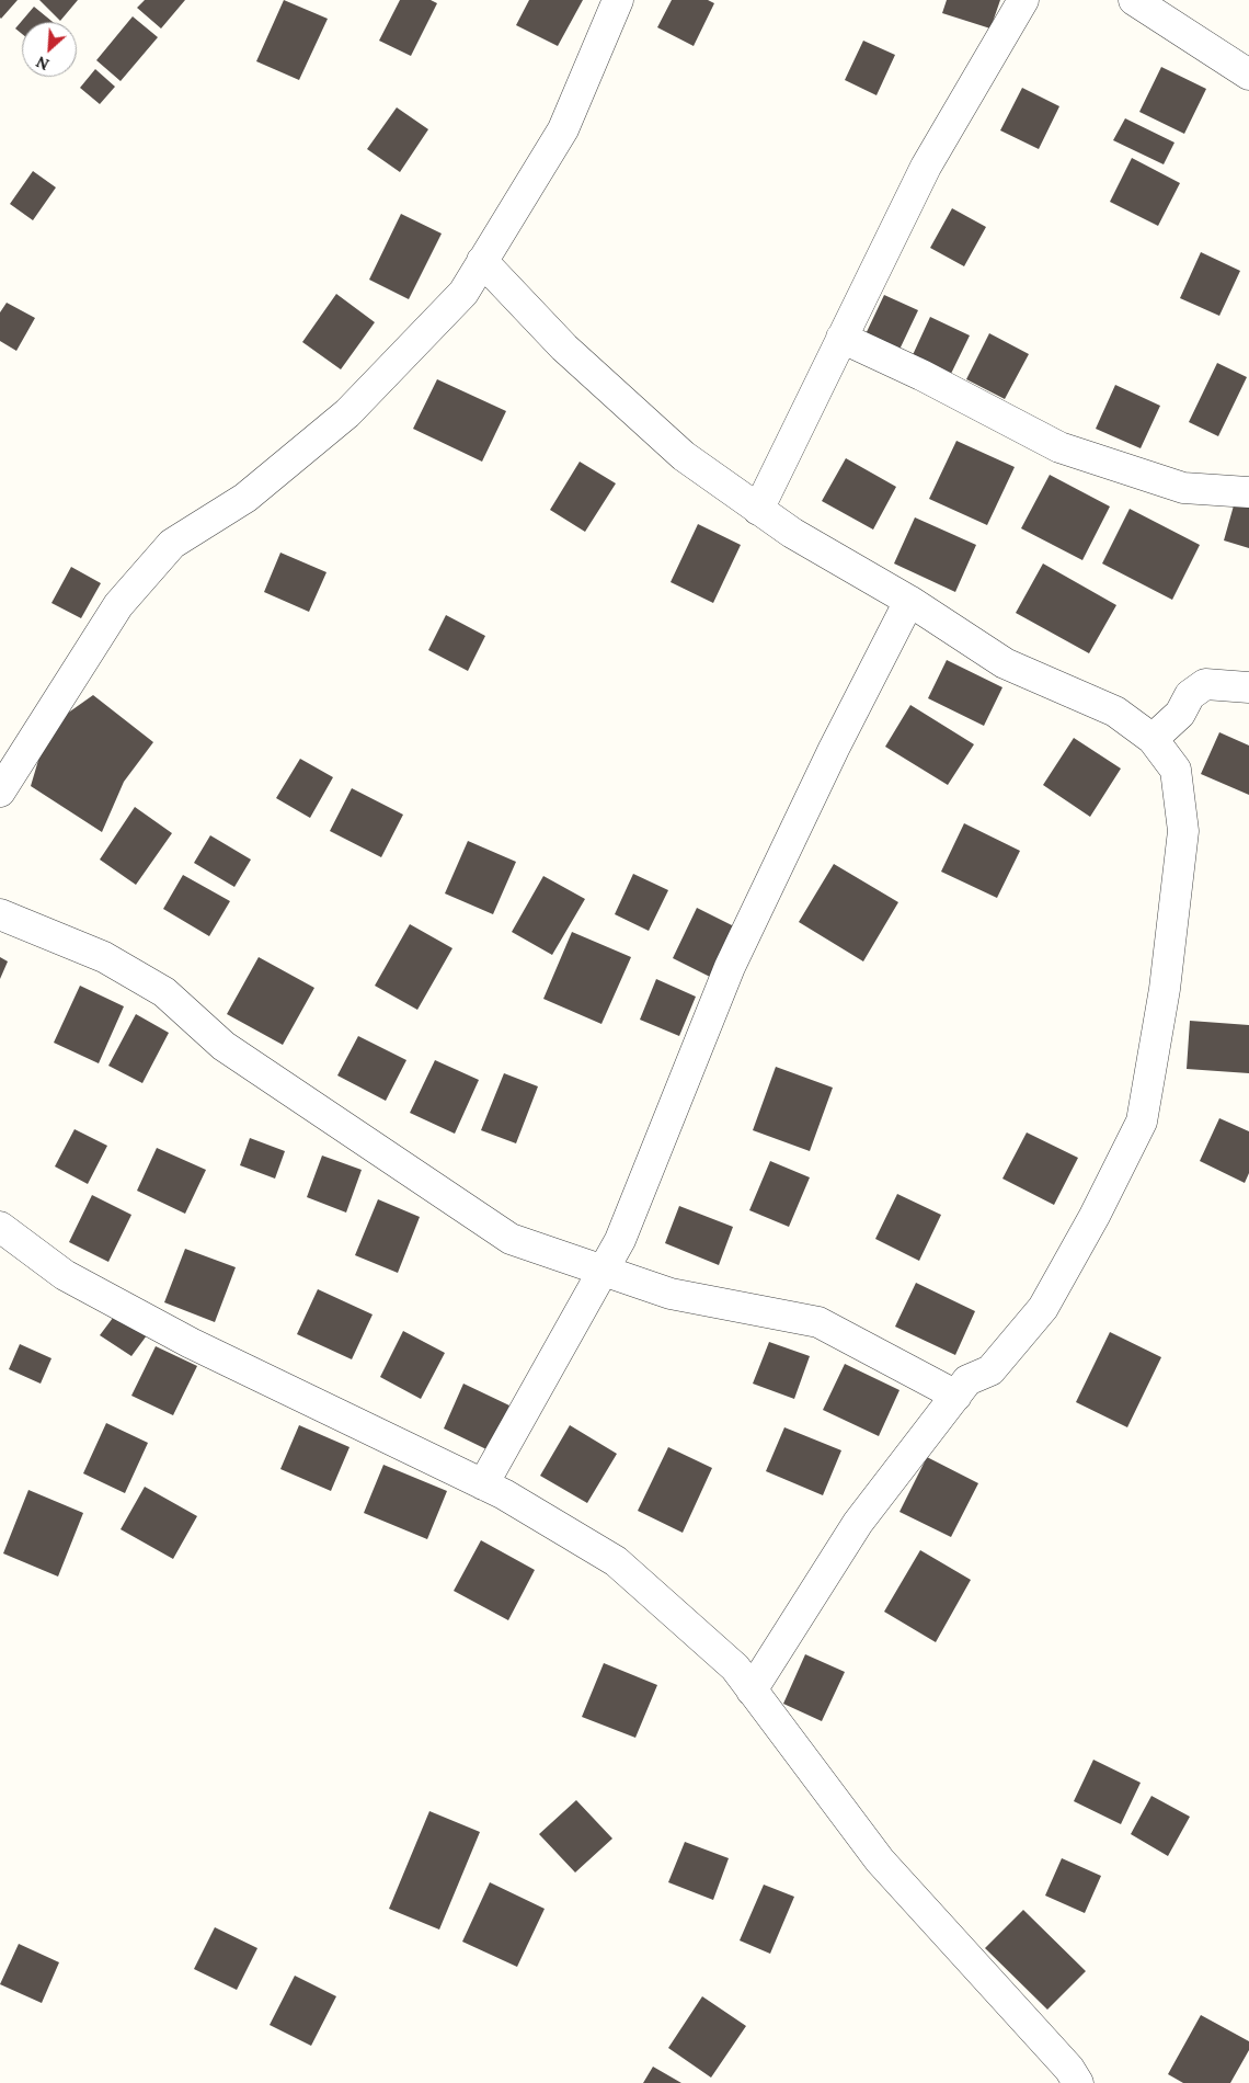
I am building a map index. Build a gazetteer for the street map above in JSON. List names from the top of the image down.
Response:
{
  "north": "bottom left"
}
